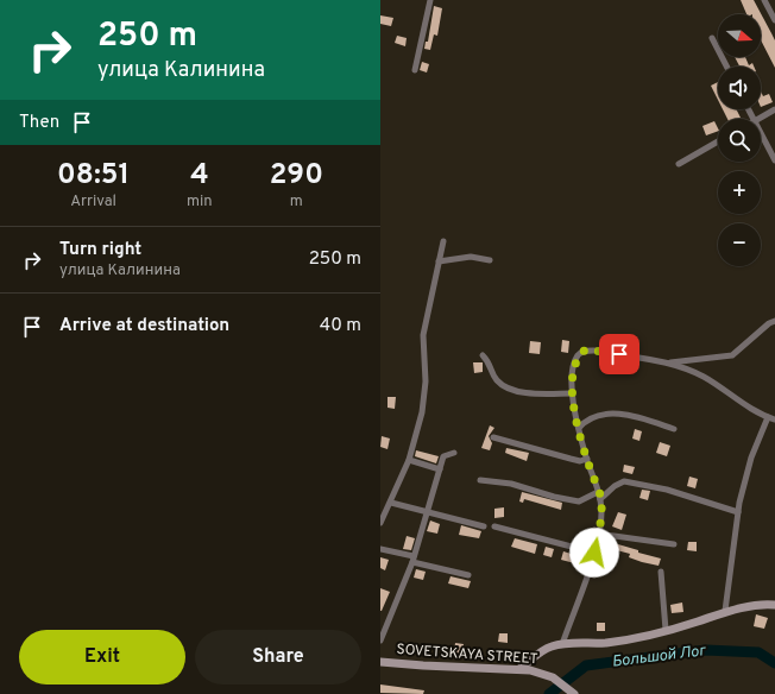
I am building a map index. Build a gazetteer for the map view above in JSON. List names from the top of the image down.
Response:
{
  "streets": {
    "street": ["SOVETSKAYA STREET"]
  },
  "water": ["Большой Лог"],
  "north": "right",
  "page": {
    "turn": ["250 m", "улица Калинина"],
    "map_buttons": ["+", "−"],
    "then": "Then",
    "eta": [
      "08:51",
      "Arrival",
      "4",
      "min",
      "290",
      "m"
    ],
    "list": [
      {
        "name": "Turn right",
        "note": "улица Калинина",
        "value": "250 m"
      },
      {
        "name": "Arrive at destination",
        "value": "40 m"
      }
    ],
    "buttons": ["Exit", "Share"]
  }
}
